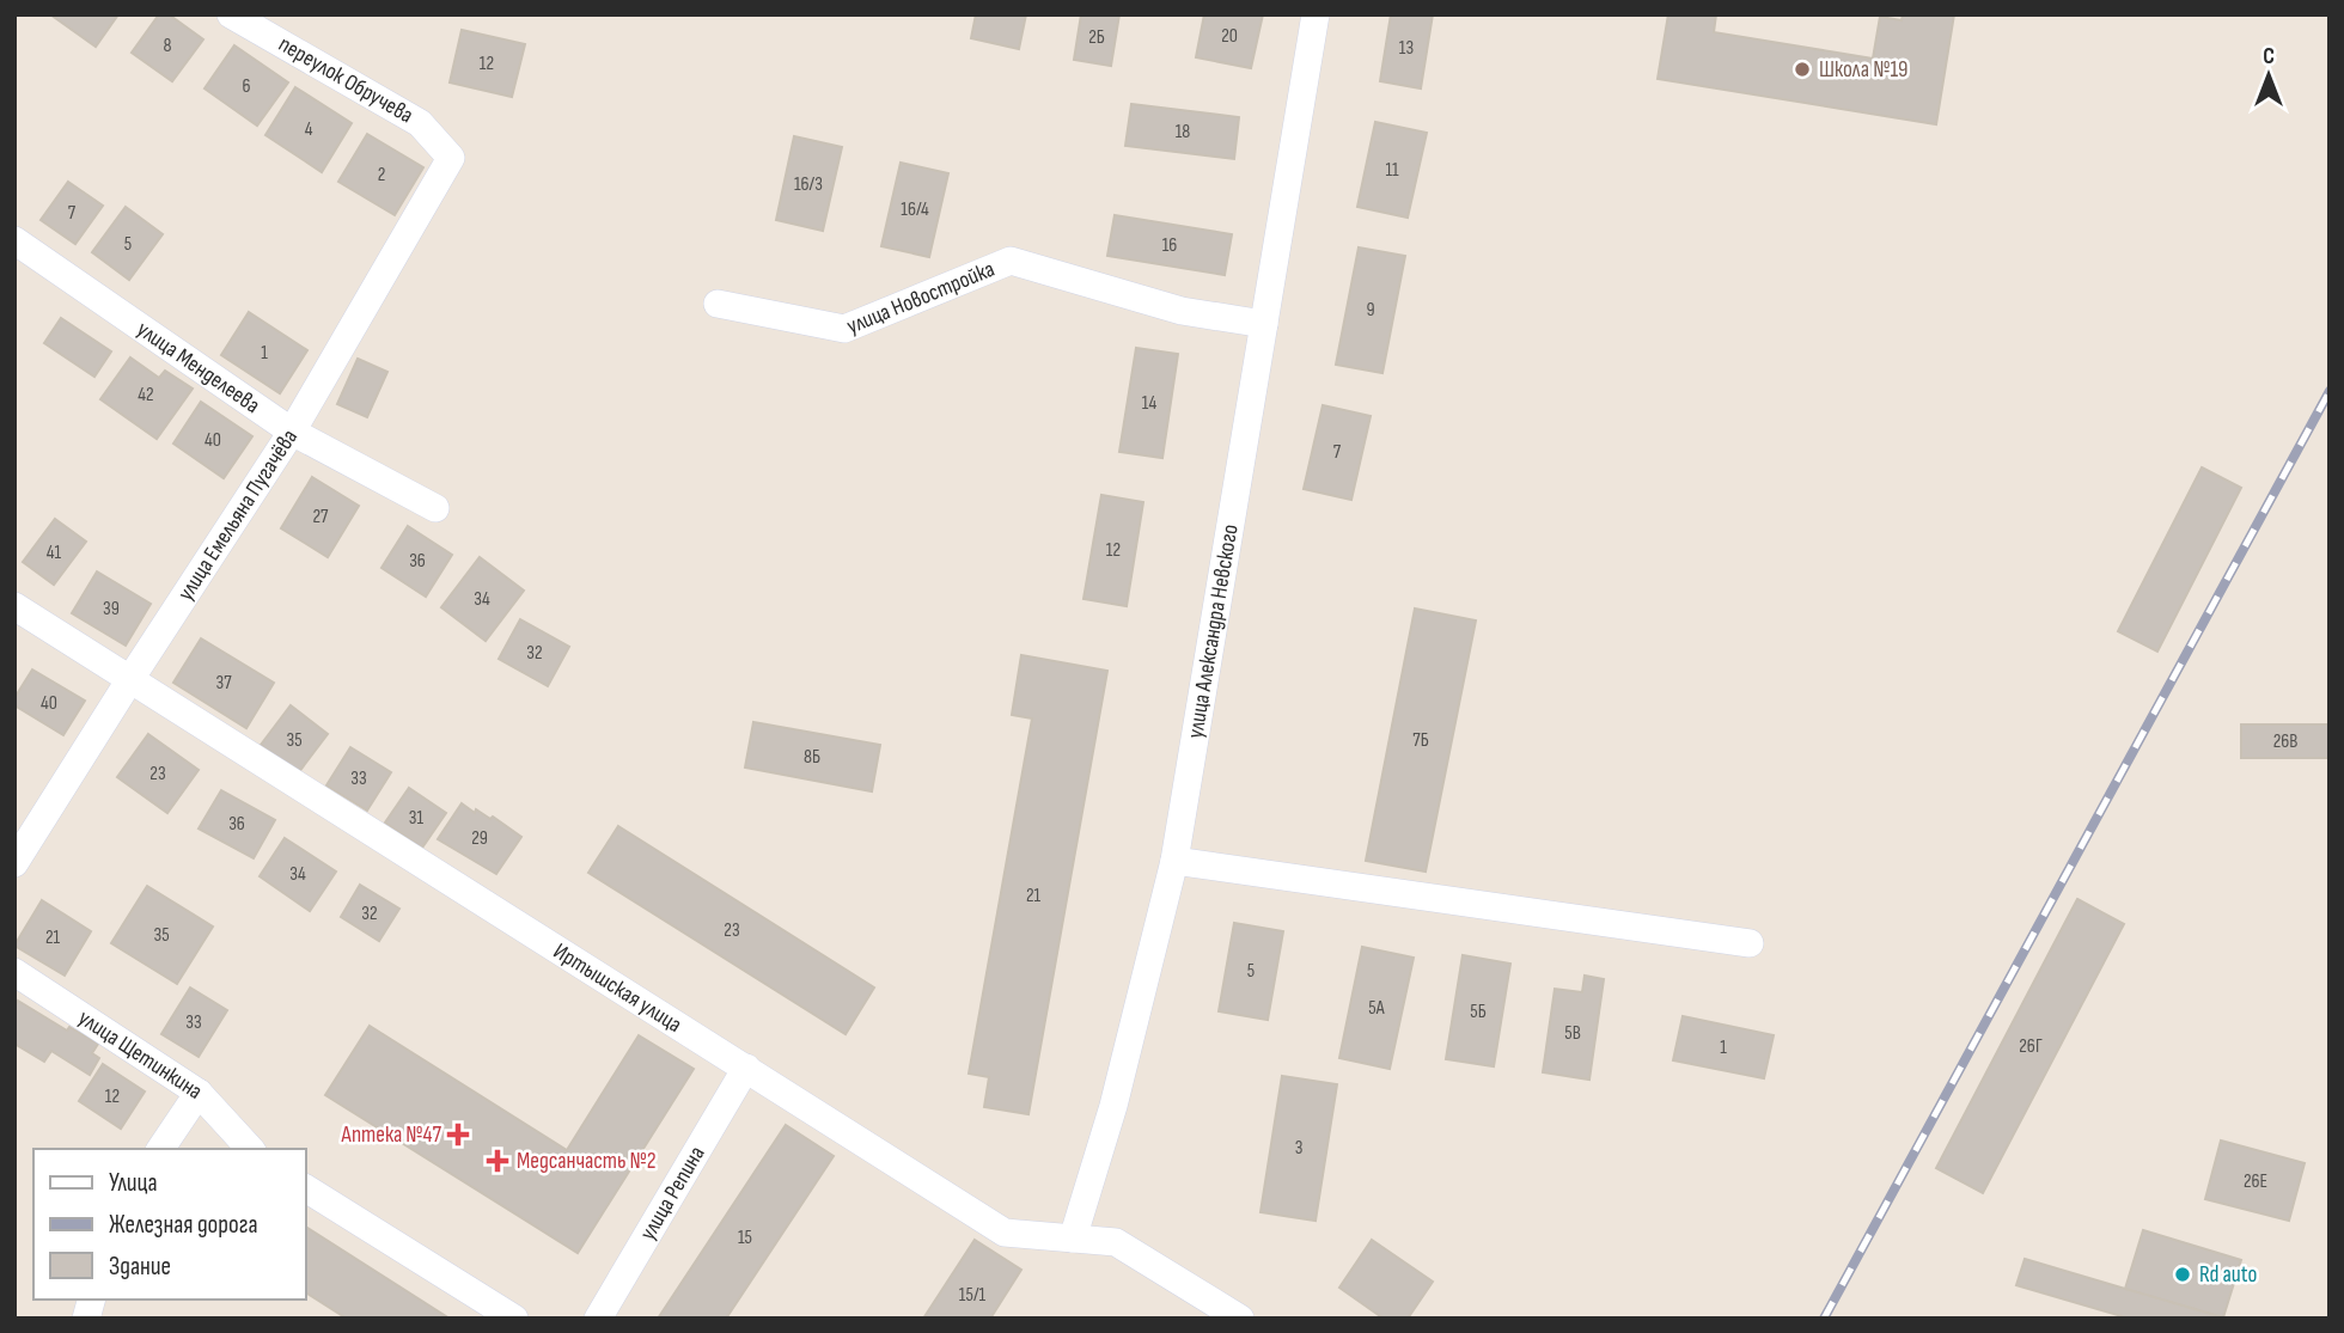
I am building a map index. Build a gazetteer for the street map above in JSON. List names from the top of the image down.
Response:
{
  "streets": {
    "street": [
      "переулок Обручева",
      "улица Новостройка",
      "улица Менделеева",
      "улица Емельяна Пугачёва",
      "улица Александра Невского",
      "Иртышская улица",
      "улица Щетинкина",
      "улица Репина"
    ]
  },
  "crossings": [
    ["переулок Обручева", "улица Емельяна Пугачёва"],
    ["улица Новостройка", "улица Александра Невского"],
    ["улица Менделеева", "улица Емельяна Пугачёва"],
    ["улица Емельяна Пугачёва", "Иртышская улица"],
    ["улица Александра Невского", "Иртышская улица"],
    ["Иртышская улица", "улица Репина"]
  ],
  "places": {
    "other": ["Школа №19", "Rd auto"],
    "health": ["Аптека №47", "Медсанчасть №2"]
  },
  "house_numbers": [
    "20",
    "2Б",
    "8",
    "13",
    "12",
    "6",
    "4",
    "18",
    "11",
    "2",
    "16/3",
    "16/4",
    "7",
    "5",
    "16",
    "9",
    "1",
    "42",
    "14",
    "40",
    "7",
    "27",
    "12",
    "41",
    "36",
    "34",
    "39",
    "32",
    "37",
    "40",
    "35",
    "7Б",
    "26В",
    "8Б",
    "23",
    "33",
    "31",
    "36",
    "29",
    "34",
    "21",
    "32",
    "23",
    "35",
    "21",
    "5",
    "5А",
    "5Б",
    "33",
    "5В",
    "26Г",
    "1",
    "12",
    "3",
    "26Е",
    "15",
    "15/1"
  ],
  "legend": ["Улица", "Железная дорога", "Здание"],
  "north": "top"
}
